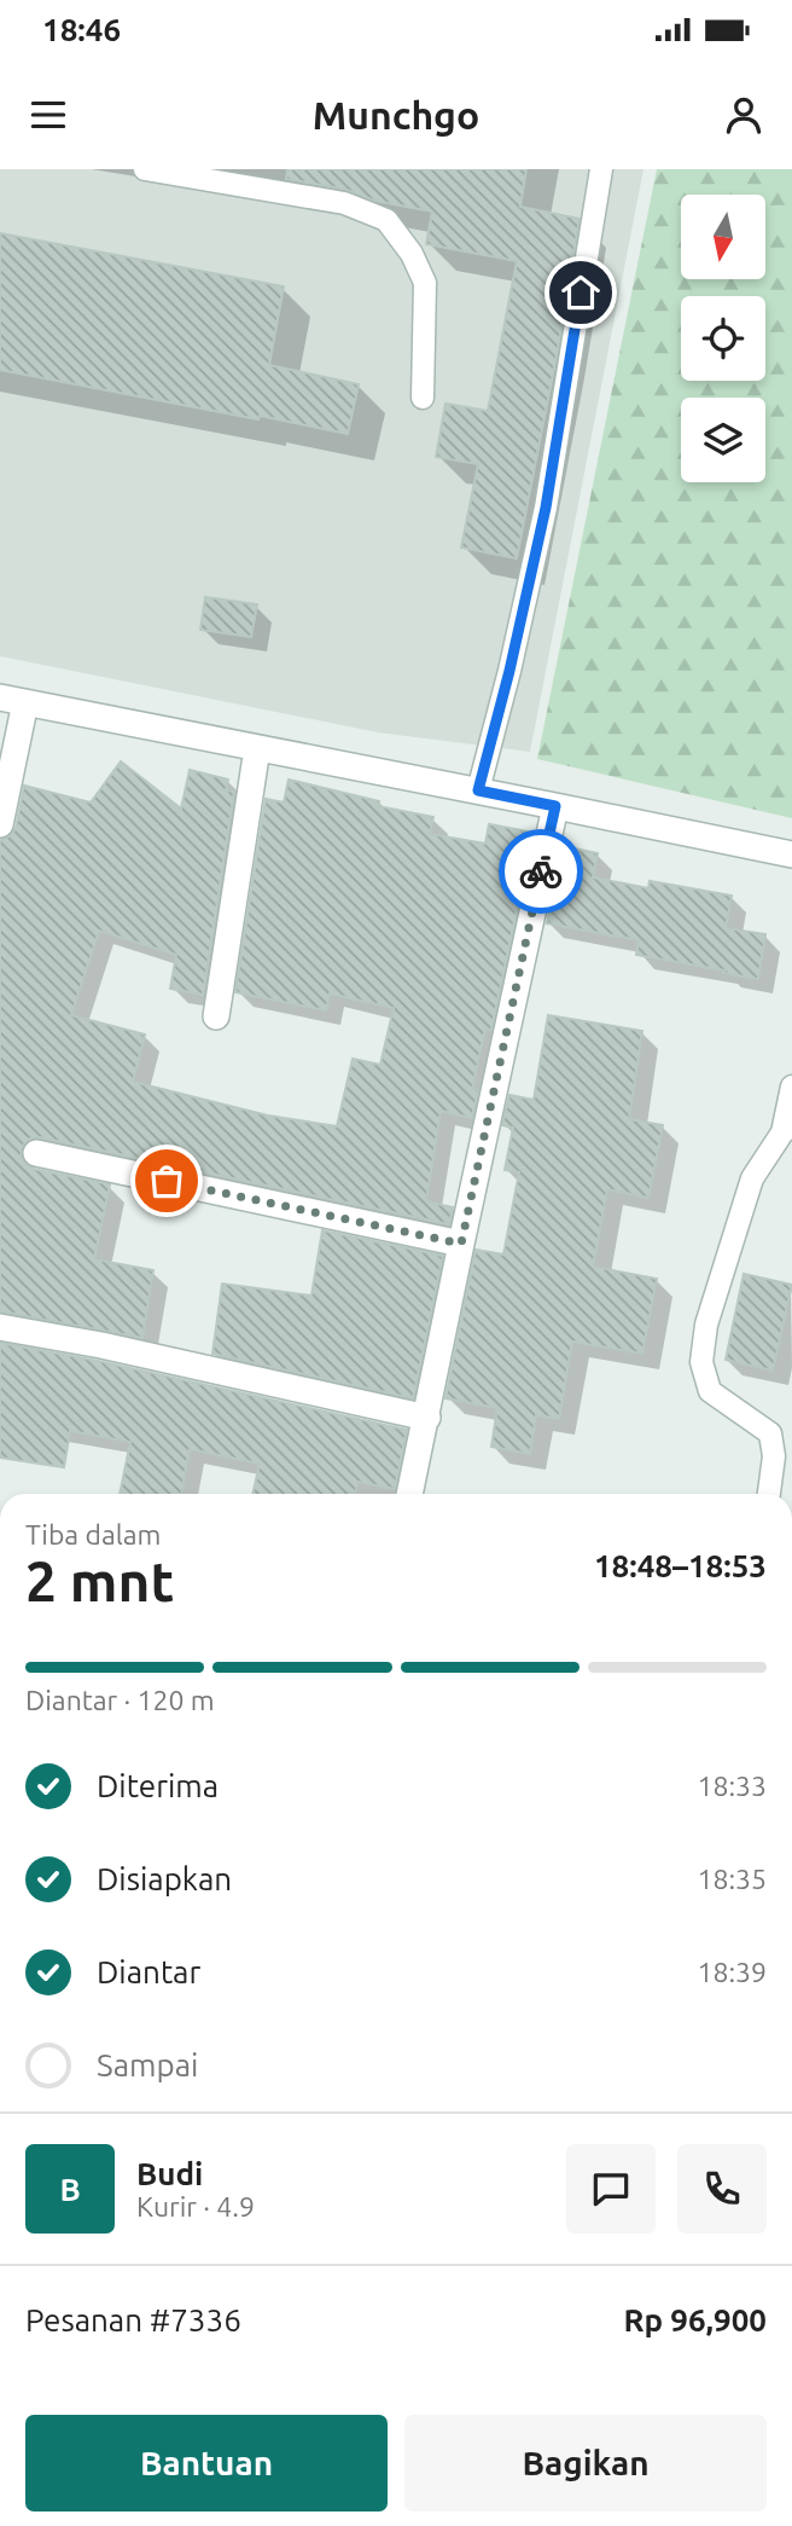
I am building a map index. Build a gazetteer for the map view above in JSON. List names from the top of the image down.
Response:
{
  "north": "bottom",
  "page": {
    "status": "18:46",
    "header": "Munchgo",
    "heading": ["2 mnt", "Tiba dalam", "18:48–18:53"],
    "panel": [
      "Budi",
      "Kurir · 4.9",
      "Pesanan #7336",
      "Rp 96,900"
    ],
    "bar": "Diantar · 120 m",
    "list": [
      ["Diterima", "18:33"],
      ["Disiapkan", "18:35"],
      ["Diantar", "18:39"],
      "Sampai"
    ],
    "round": "B",
    "buttons": ["Bantuan", "Bagikan"]
  }
}
